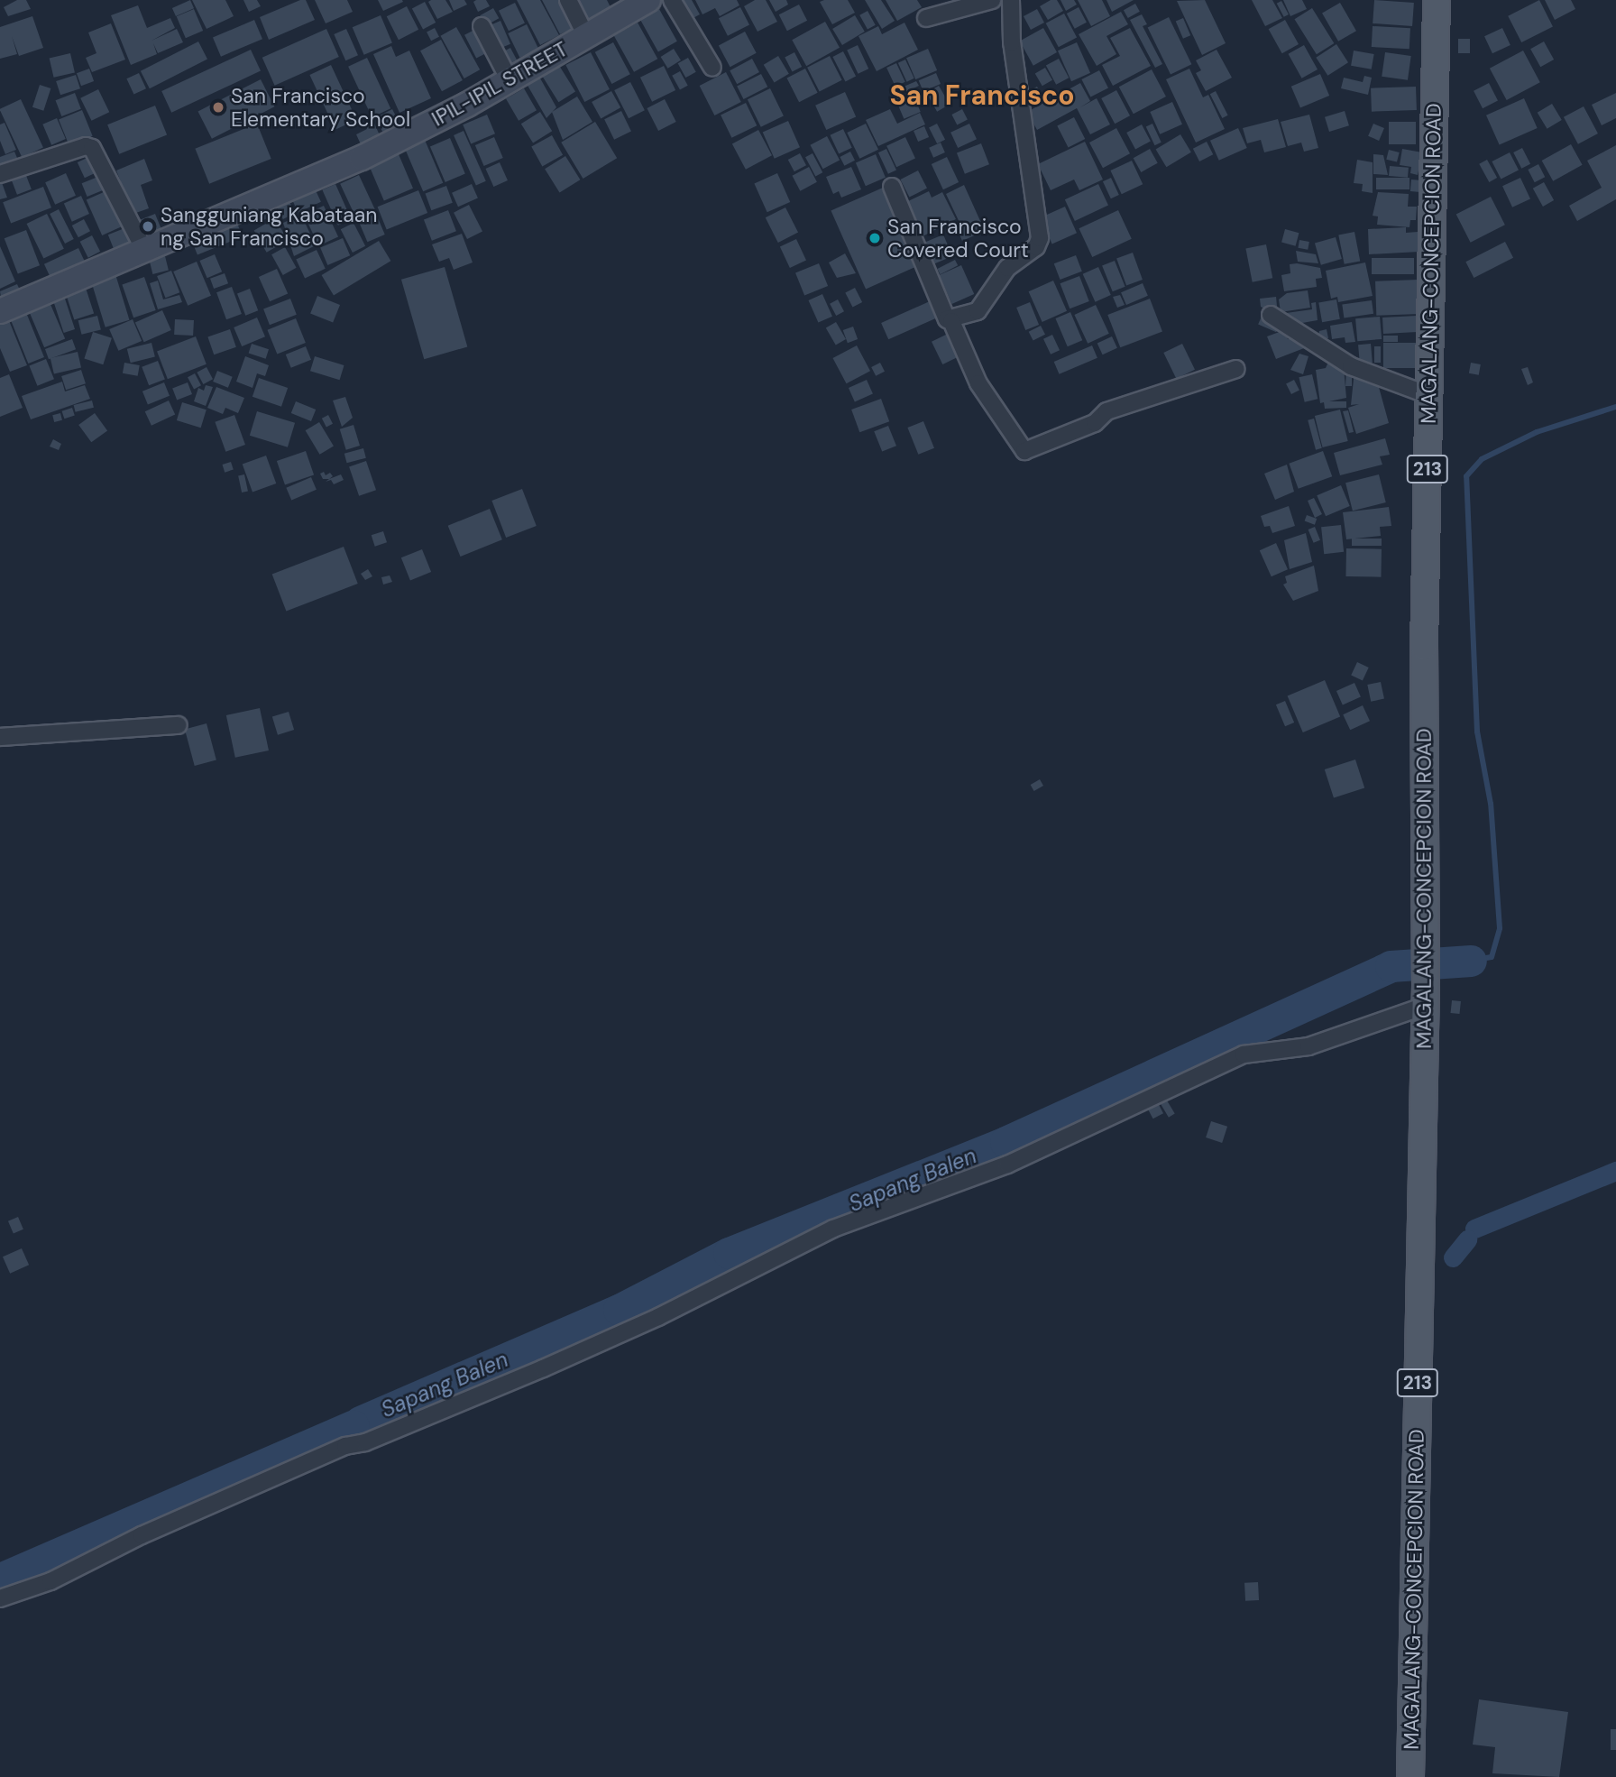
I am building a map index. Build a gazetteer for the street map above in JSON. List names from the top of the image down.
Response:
{
  "streets": {
    "main road": ["MAGALANG-CONCEPCION ROAD", "213"],
    "street": ["IPIL-IPIL STREET"]
  },
  "districts": ["San Francisco"],
  "water": ["Sapang Balen"],
  "places": ["San Francisco Elementary School", "Sangguniang Kabataan ng San Francisco", "San Francisco Covered Court"]
}
